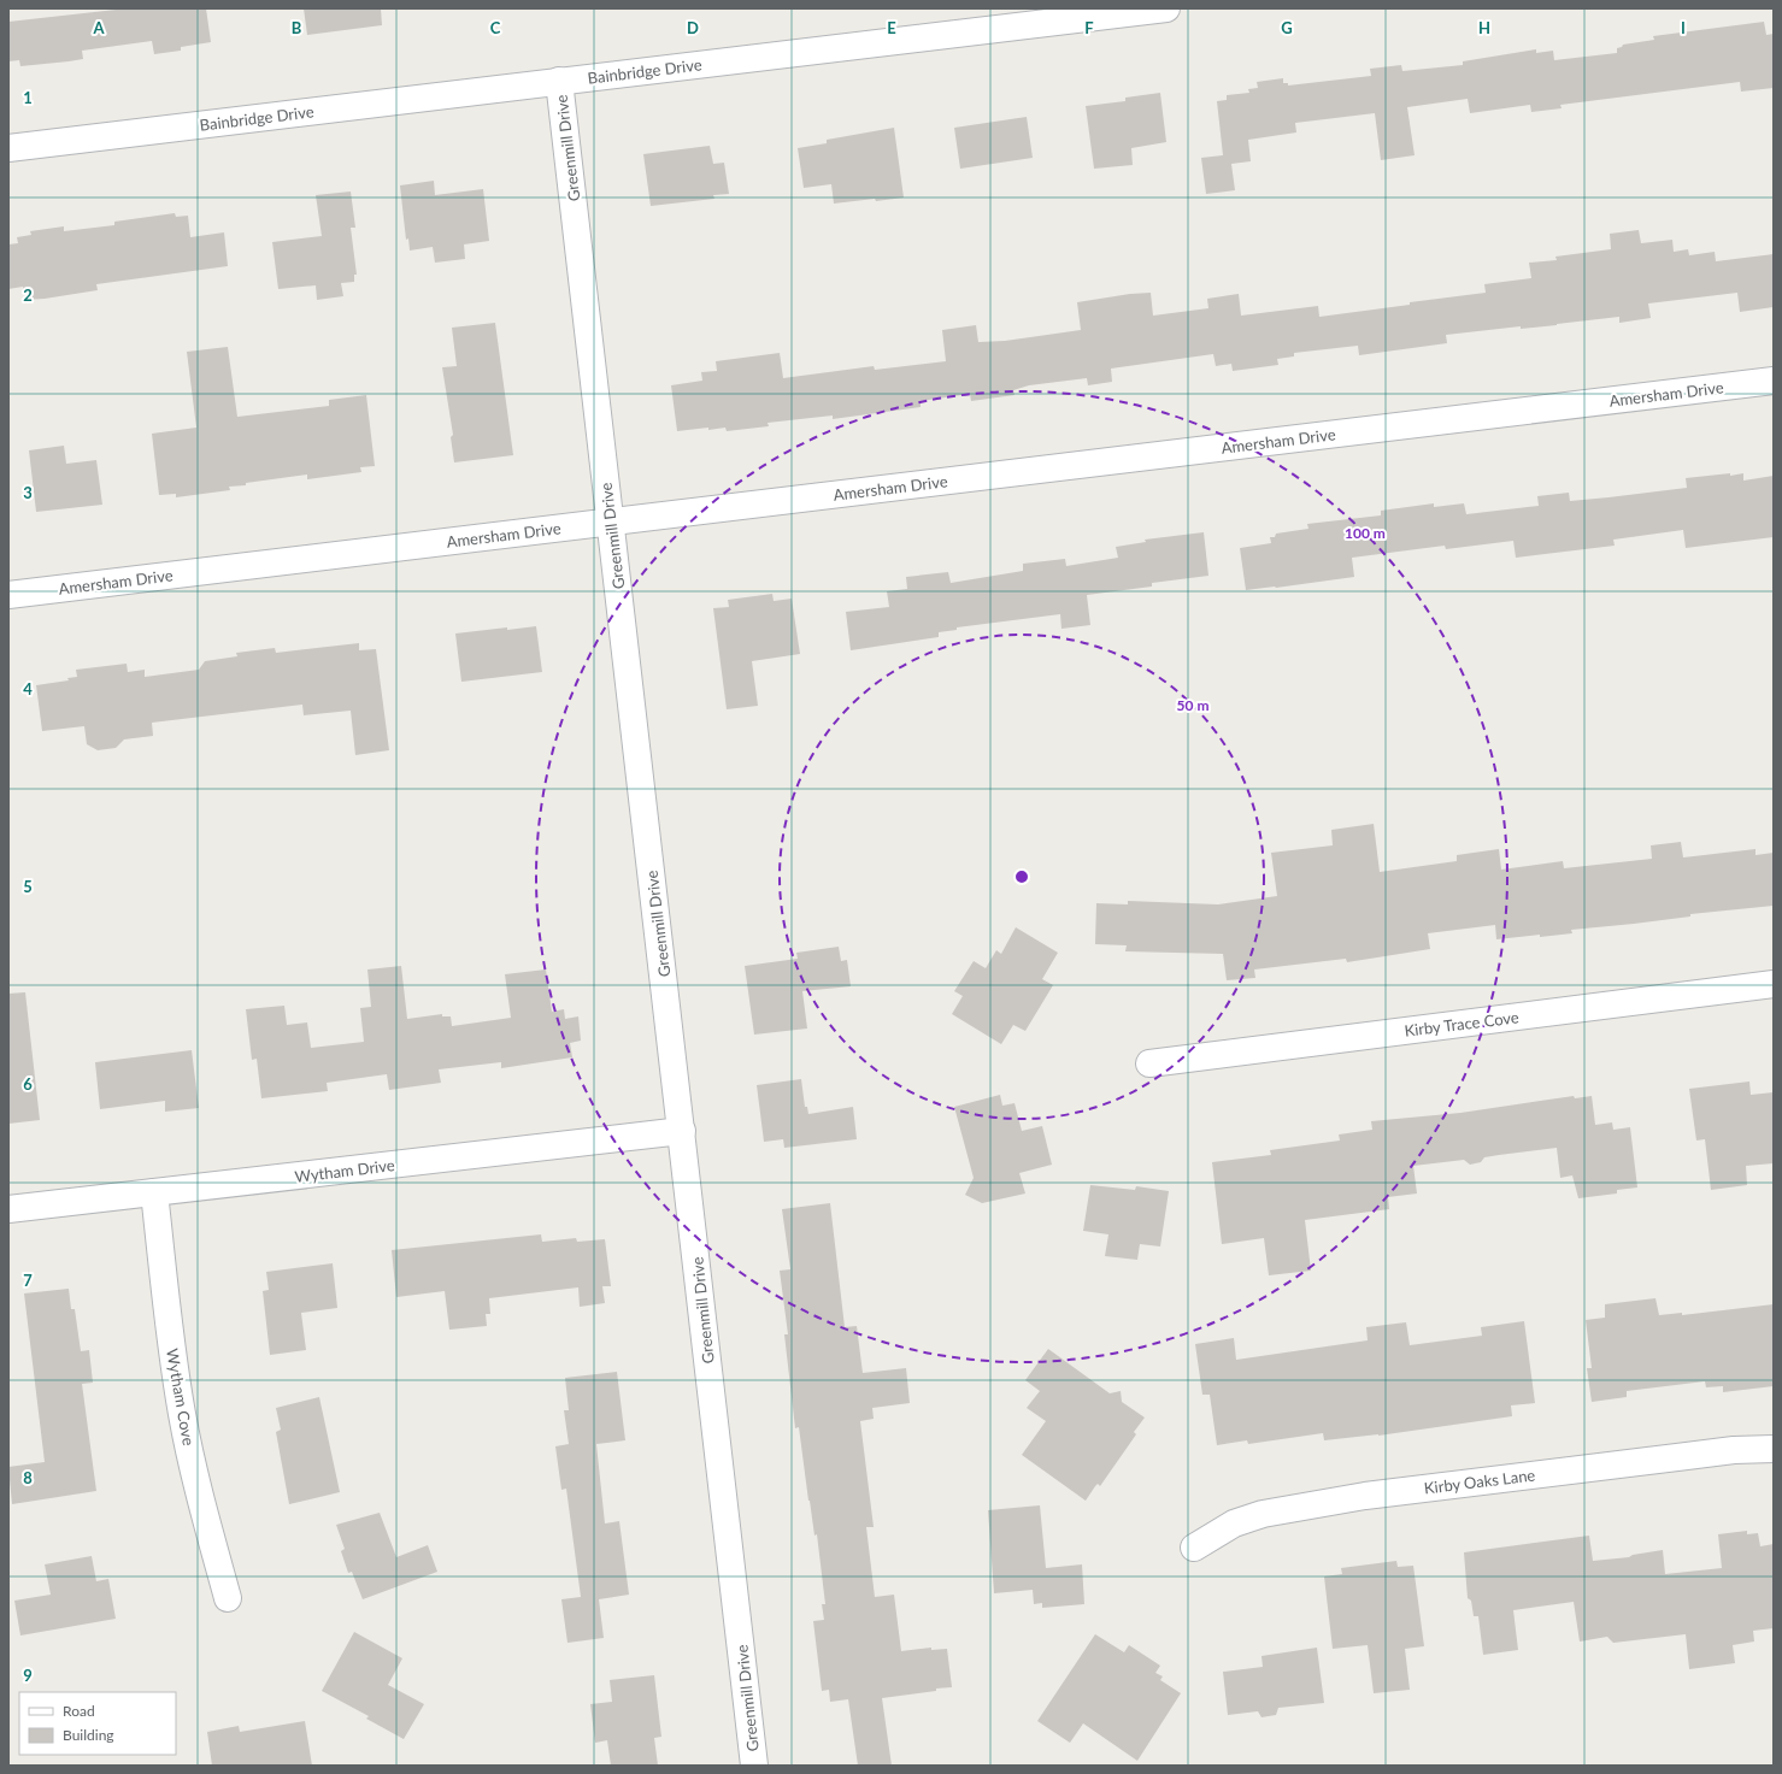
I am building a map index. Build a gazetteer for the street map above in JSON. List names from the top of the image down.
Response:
{
  "streets": {
    "street": [
      "Bainbridge Drive",
      "Greenmill Drive",
      "Amersham Drive",
      "Kirby Trace Cove",
      "Wytham Drive",
      "Wytham Cove",
      "Kirby Oaks Lane"
    ]
  },
  "crossings": [
    ["Bainbridge Drive", "Greenmill Drive"],
    ["Greenmill Drive", "Amersham Drive"],
    ["Greenmill Drive", "Wytham Drive"],
    ["Wytham Drive", "Wytham Cove"]
  ],
  "legend": ["Road", "Building"],
  "grid": {
    "columns": [
      "A",
      "B",
      "C",
      "D",
      "E",
      "F",
      "G",
      "H",
      "I"
    ],
    "rows": [
      "1",
      "2",
      "3",
      "4",
      "5",
      "6",
      "7",
      "8",
      "9"
    ]
  },
  "rings": ["100 m", "50 m"]
}
